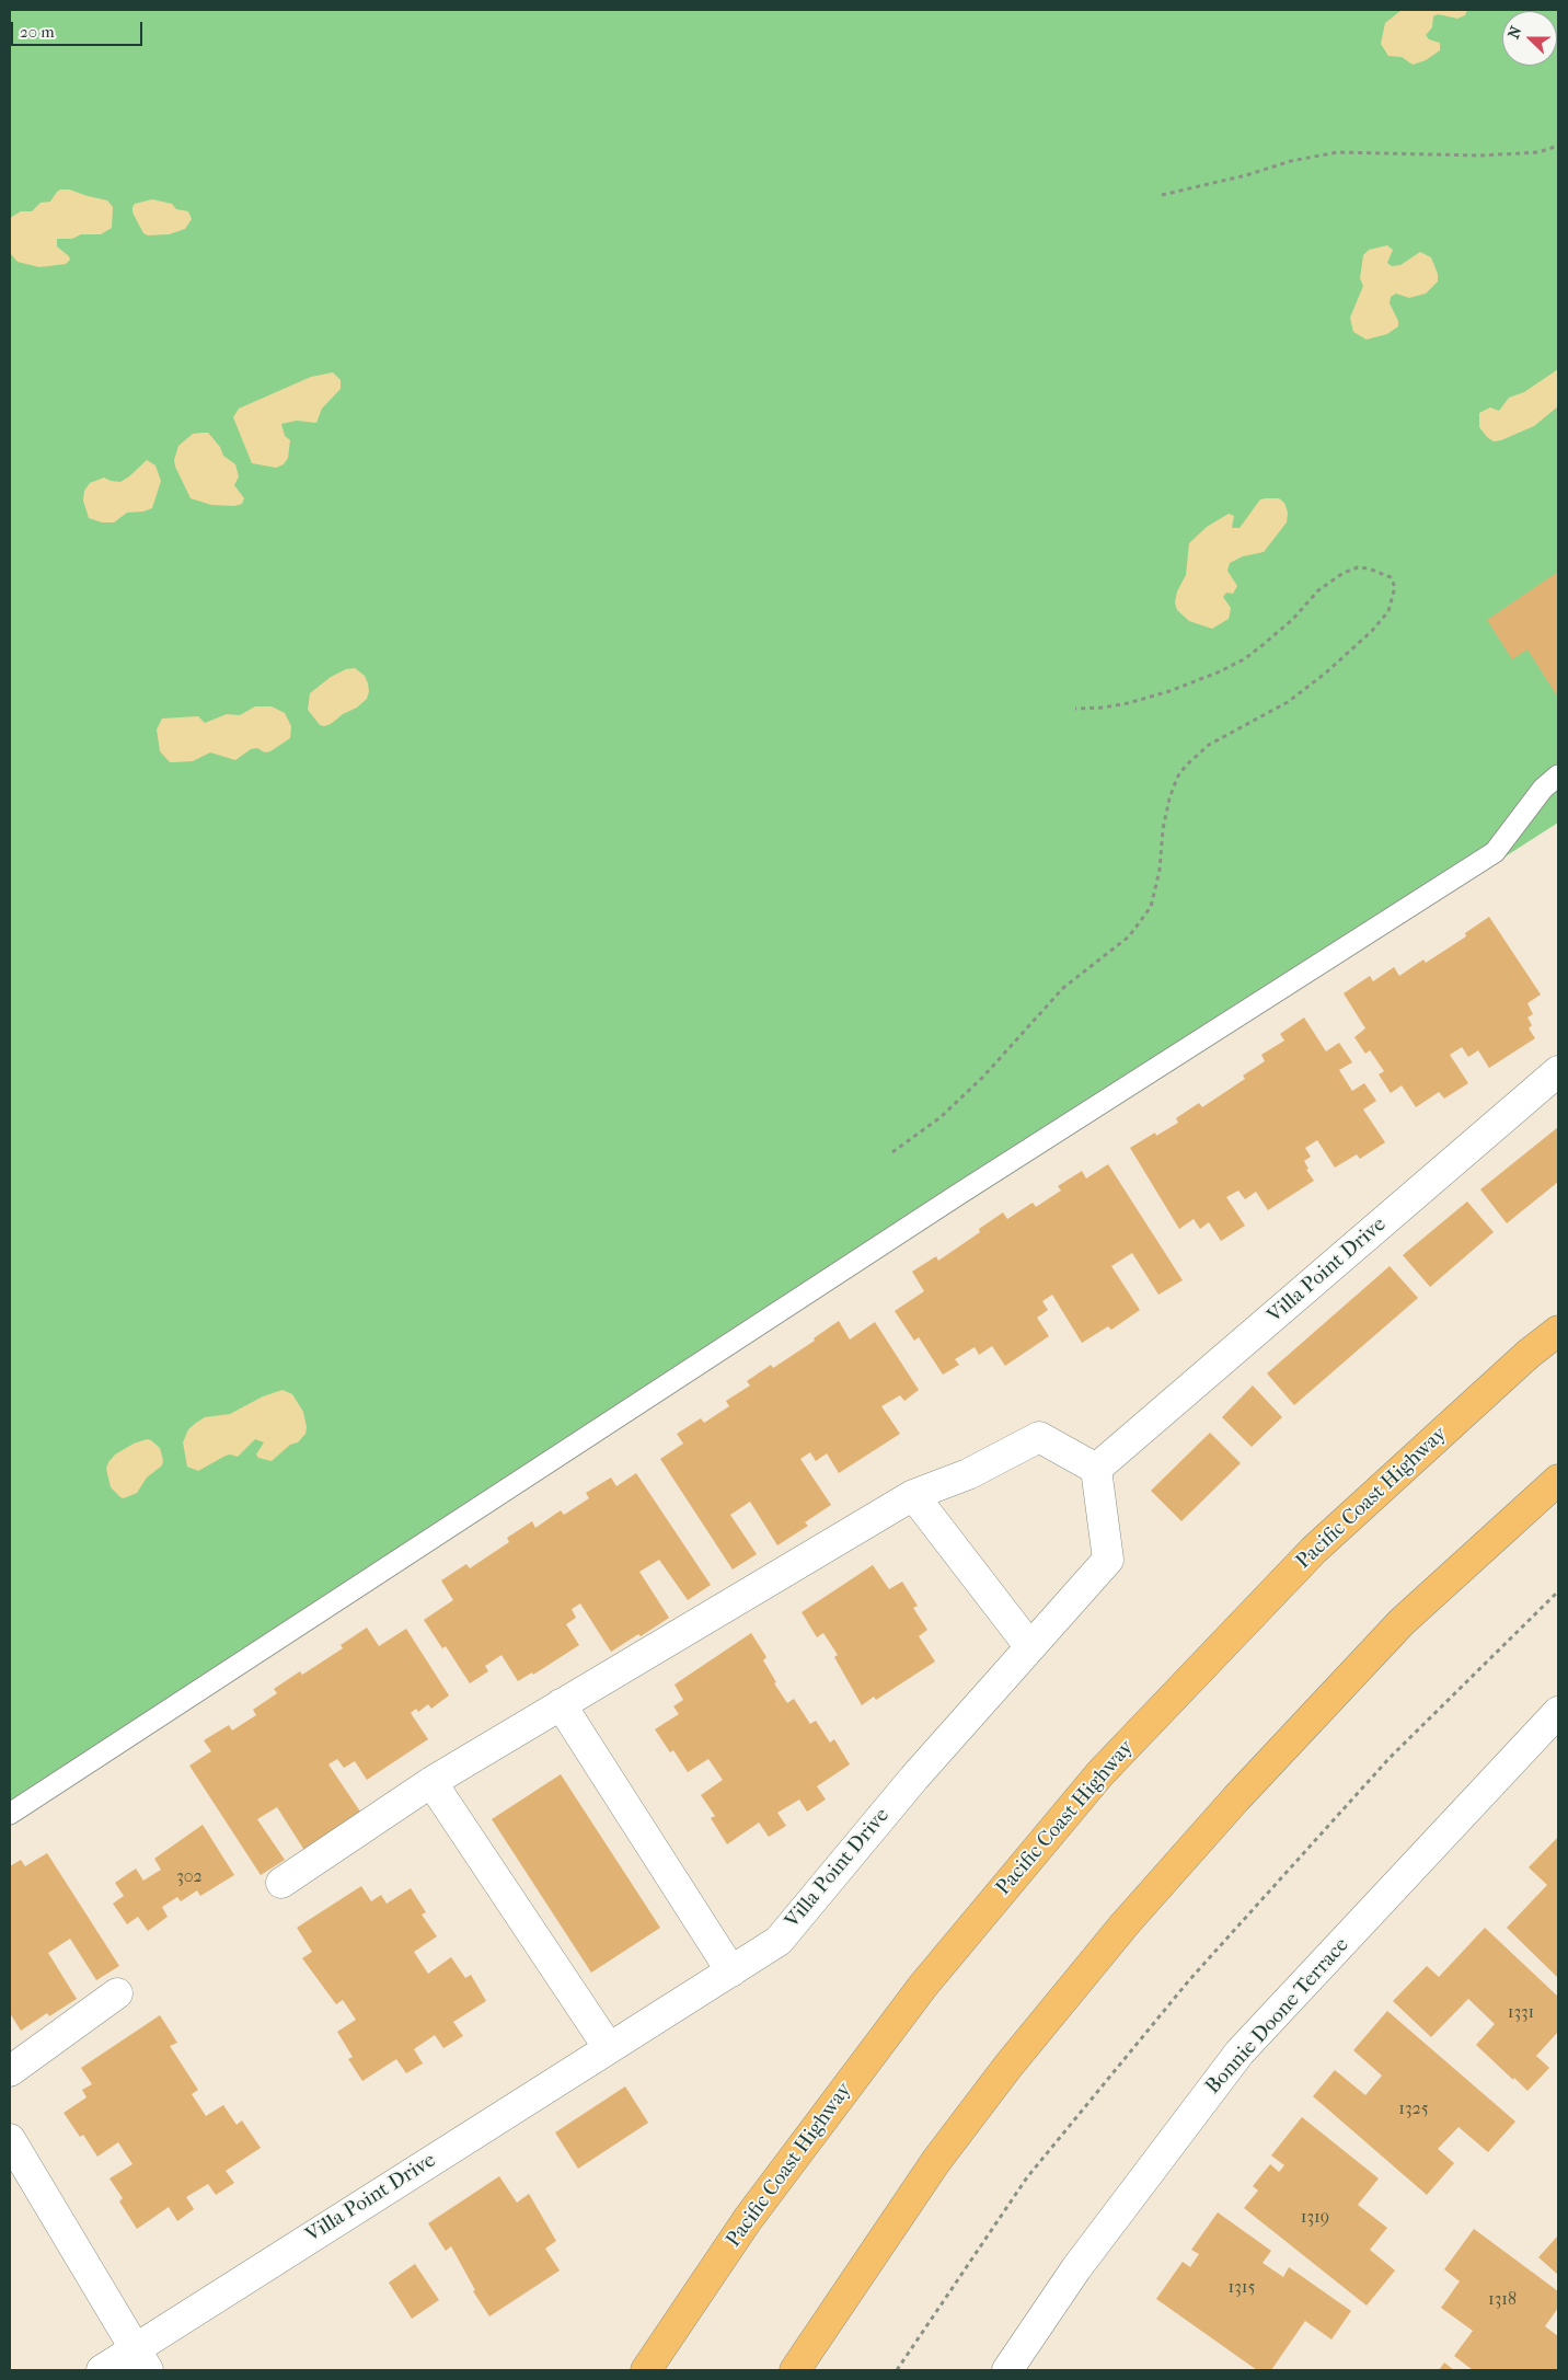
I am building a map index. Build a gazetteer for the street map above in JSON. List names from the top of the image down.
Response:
{
  "streets": {
    "highway": ["Pacific Coast Highway"],
    "street": ["Villa Point Drive", "Bonnie Doone Terrace"]
  },
  "house_numbers": [
    "302",
    "1331",
    "1325",
    "1319",
    "1315",
    "1318"
  ],
  "scale_bar": "20 m",
  "north": "left"
}
